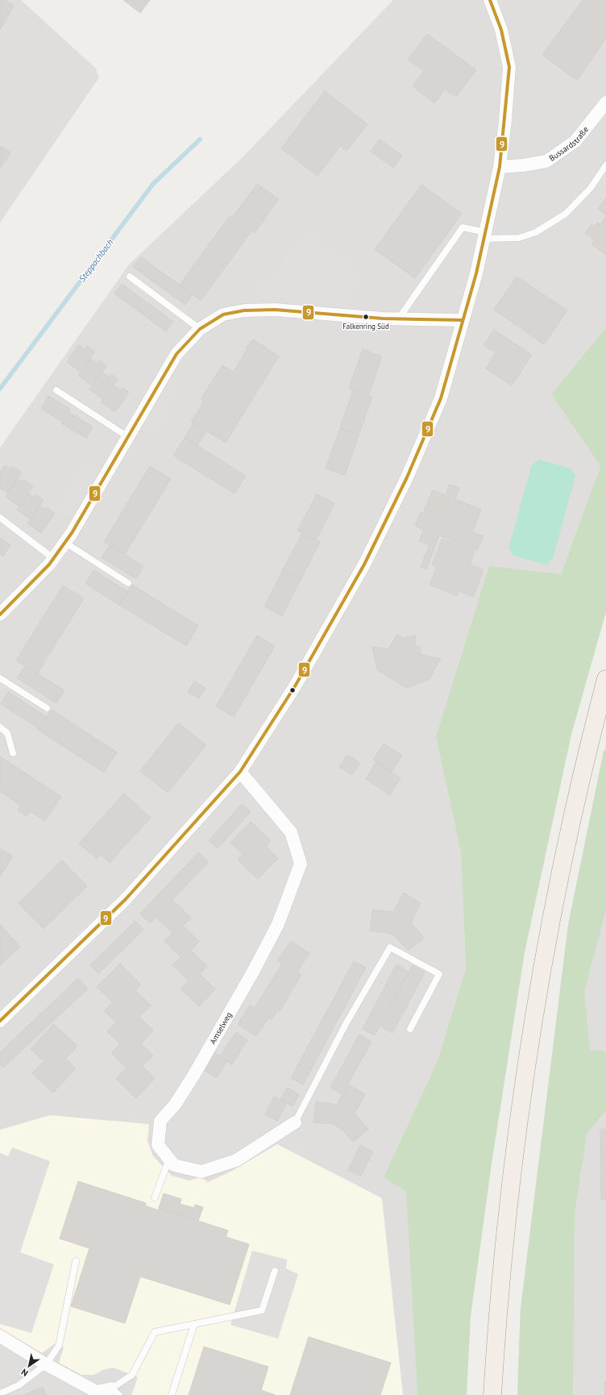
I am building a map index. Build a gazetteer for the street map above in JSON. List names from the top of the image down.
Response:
{
  "streets": {
    "street": ["Bussardstraße", "Amselweg"]
  },
  "water": ["Steppachbach"],
  "places": ["Falkenring Süd"],
  "lines": ["transit line 9"],
  "north": "bottom left"
}
